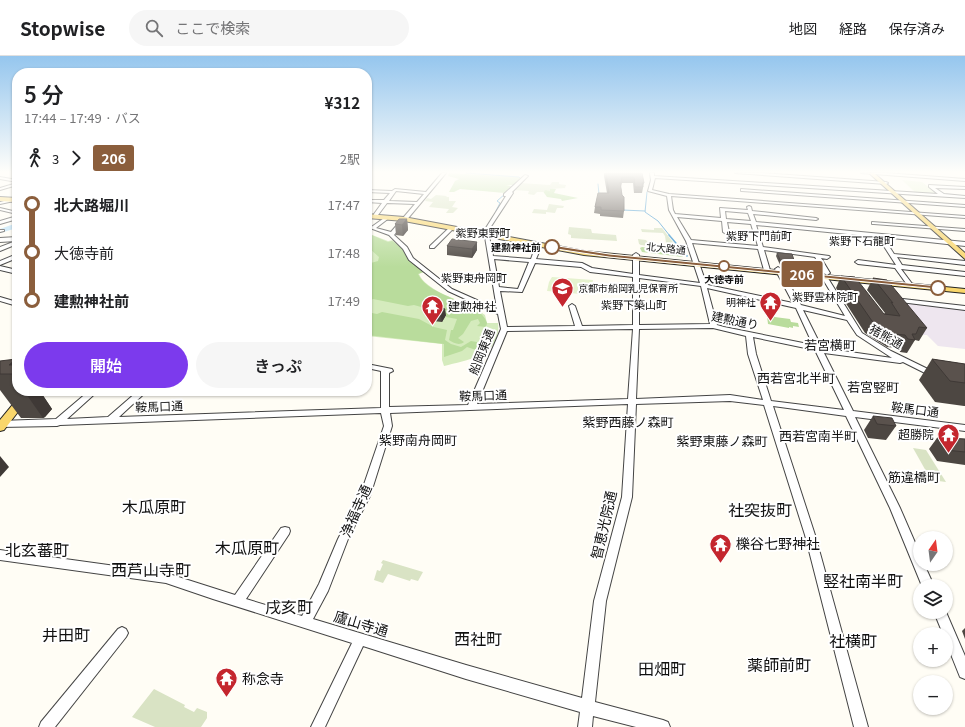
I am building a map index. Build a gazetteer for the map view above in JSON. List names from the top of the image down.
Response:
{
  "streets": {
    "main road": ["北大路通"],
    "street": [
      "建勲通り",
      "猪熊通",
      "船岡東通",
      "鞍馬口通",
      "浄福寺通",
      "智恵光院通",
      "廬山寺通"
    ]
  },
  "crossings": [
    ["北大路通", "猪熊通"],
    ["北大路通", "船岡東通"],
    ["北大路通", "智恵光院通"],
    ["建勲通り", "猪熊通"],
    ["建勲通り", "船岡東通"],
    ["建勲通り", "智恵光院通"],
    ["船岡東通", "鞍馬口通"],
    ["鞍馬口通", "浄福寺通"],
    ["鞍馬口通", "智恵光院通"],
    ["浄福寺通", "廬山寺通"],
    ["智恵光院通", "廬山寺通"]
  ],
  "districts": [
    "紫野東野町",
    "紫野下門前町",
    "紫野下石龍町",
    "紫野東舟岡町",
    "紫野雲林院町",
    "紫野下築山町",
    "若宮横町",
    "西若宮北半町",
    "若宮竪町",
    "紫野西藤ノ森町",
    "西若宮南半町",
    "紫野南舟岡町",
    "紫野東藤ノ森町",
    "筋違橋町",
    "木瓜原町",
    "社突抜町",
    "木瓜原町",
    "北玄蕃町",
    "西芦山寺町",
    "竪社南半町",
    "戌亥町",
    "井田町",
    "西社町",
    "社横町",
    "薬師前町",
    "田畑町"
  ],
  "places": {
    "other": ["建勲神社前", "大徳寺前"],
    "school or university": ["京都市船岡乳児保育所"],
    "temple": [
      "明神社",
      "建勲神社",
      "超勝院",
      "櫟谷七野神社",
      "称念寺"
    ]
  },
  "lines": ["bus line 206"],
  "north": "top",
  "page": {
    "header": "Stopwise",
    "search": "ここで検索",
    "nav": ["地図", "経路", "保存済み"],
    "on_map": "206",
    "heading": ["5 分", "17:44 – 17:49 · バス", "¥312"],
    "legs": ["3", "206", "2駅"],
    "list": [
      {
        "name": "北大路堀川",
        "value": "17:47"
      },
      {
        "name": "大徳寺前",
        "value": "17:48"
      },
      {
        "name": "建勲神社前",
        "value": "17:49"
      }
    ],
    "buttons": ["開始", "きっぷ"],
    "map_buttons": ["+", "−"]
  }
}
